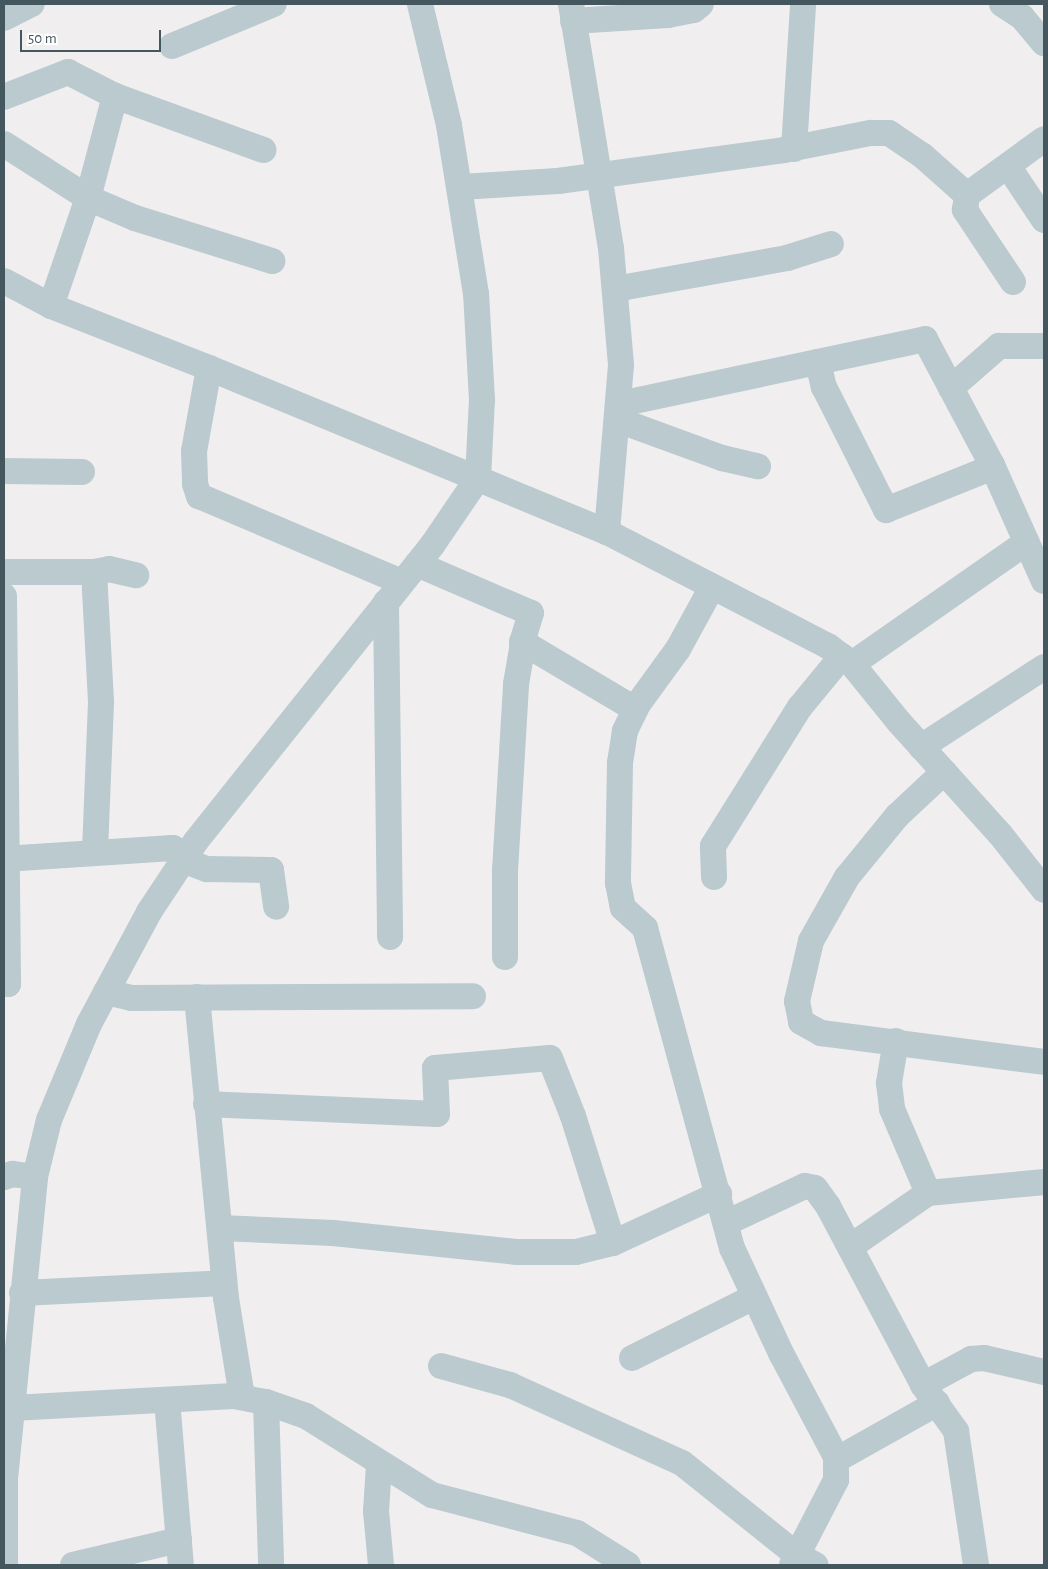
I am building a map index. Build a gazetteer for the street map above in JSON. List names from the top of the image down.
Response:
{
  "scale_bar": "50 m"
}
